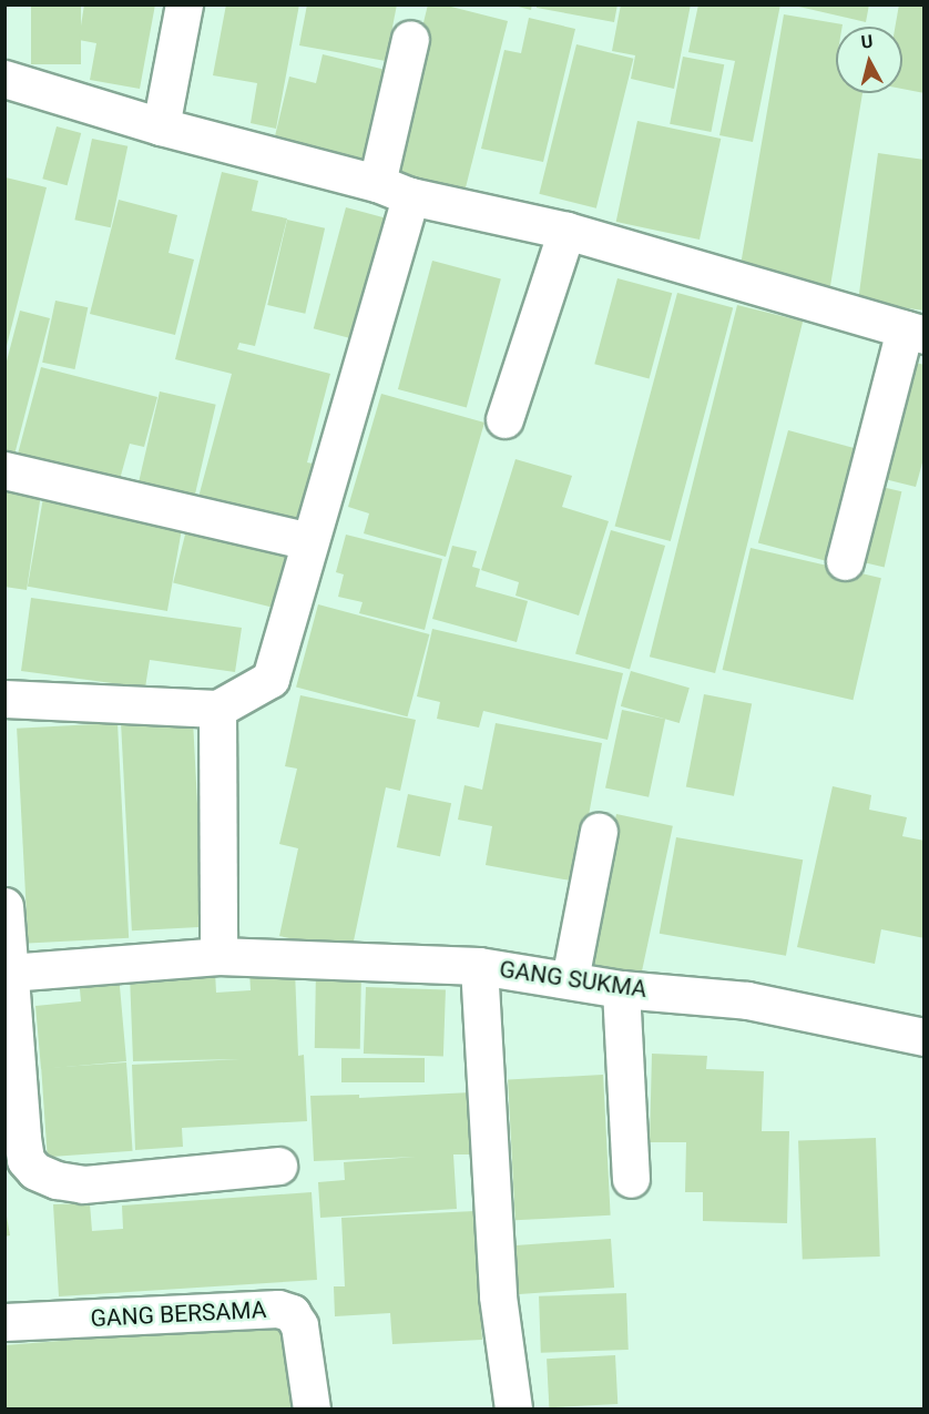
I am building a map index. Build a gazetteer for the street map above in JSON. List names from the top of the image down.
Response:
{
  "streets": {
    "street": ["GANG SUKMA", "GANG BERSAMA"]
  },
  "north": "top"
}
